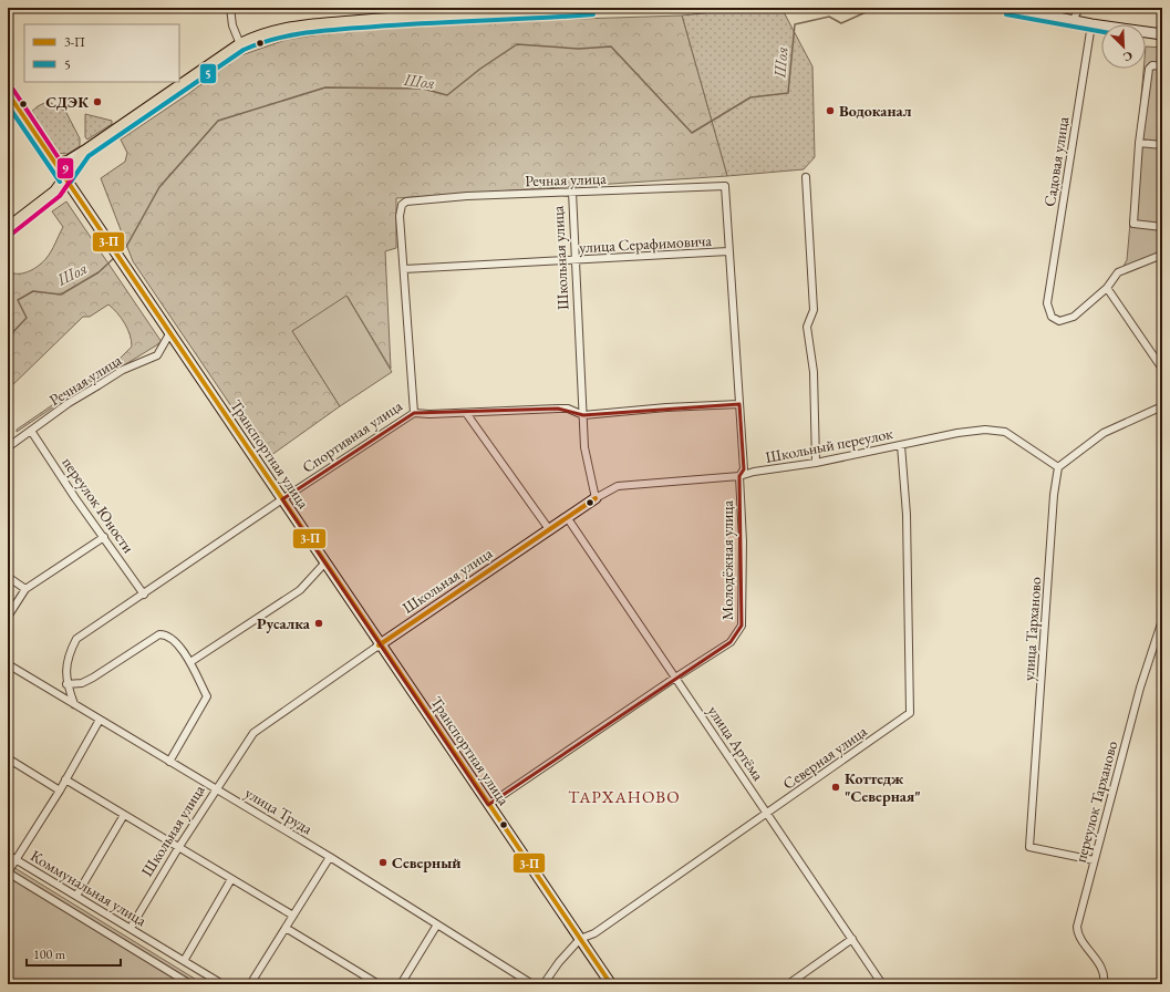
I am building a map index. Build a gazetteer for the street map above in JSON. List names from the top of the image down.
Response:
{
  "streets": {
    "street": [
      "Садовая улица",
      "Речная улица",
      "улица Серафимовича",
      "Школьная улица",
      "Спортивная улица",
      "Школьный переулок",
      "Транспортная улица",
      "переулок Юности",
      "Молодёжная улица",
      "улица Тарханово",
      "улица Артёма",
      "Северная улица",
      "переулок Тарханово",
      "улица Труда",
      "Коммунальная улица"
    ]
  },
  "crossings": [
    ["Речная улица", "Школьная улица"],
    ["Речная улица", "Спортивная улица"],
    ["Речная улица", "Транспортная улица"],
    ["Речная улица", "переулок Юности"],
    ["Речная улица", "Молодёжная улица"],
    ["улица Серафимовича", "Школьная улица"],
    ["улица Серафимовича", "Спортивная улица"],
    ["улица Серафимовича", "Молодёжная улица"],
    ["Школьная улица", "Школьный переулок"],
    ["Школьная улица", "Транспортная улица"],
    ["Школьная улица", "улица Артёма"],
    ["Школьная улица", "улица Труда"],
    ["Школьная улица", "Коммунальная улица"],
    ["Спортивная улица", "Транспортная улица"],
    ["Спортивная улица", "переулок Юности"],
    ["Спортивная улица", "улица Труда"],
    ["Школьный переулок", "Молодёжная улица"],
    ["Школьный переулок", "улица Тарханово"],
    ["Школьный переулок", "Северная улица"],
    ["Транспортная улица", "Молодёжная улица"],
    ["Транспортная улица", "Северная улица"],
    ["Молодёжная улица", "улица Артёма"],
    ["улица Тарханово", "переулок Тарханово"],
    ["улица Артёма", "Северная улица"]
  ],
  "districts": ["ТАРХАНОВО"],
  "water": ["Шоя"],
  "places": [
    "СДЭК",
    "Водоканал",
    "Русалка",
    "Коттедж \"Северная\"",
    "Северный"
  ],
  "lines": ["transit line 5", "transit line 9", "transit line 3-П"],
  "legend": ["3-П", "5"],
  "scale_bar": "100 m",
  "north": "bottom right"
}
